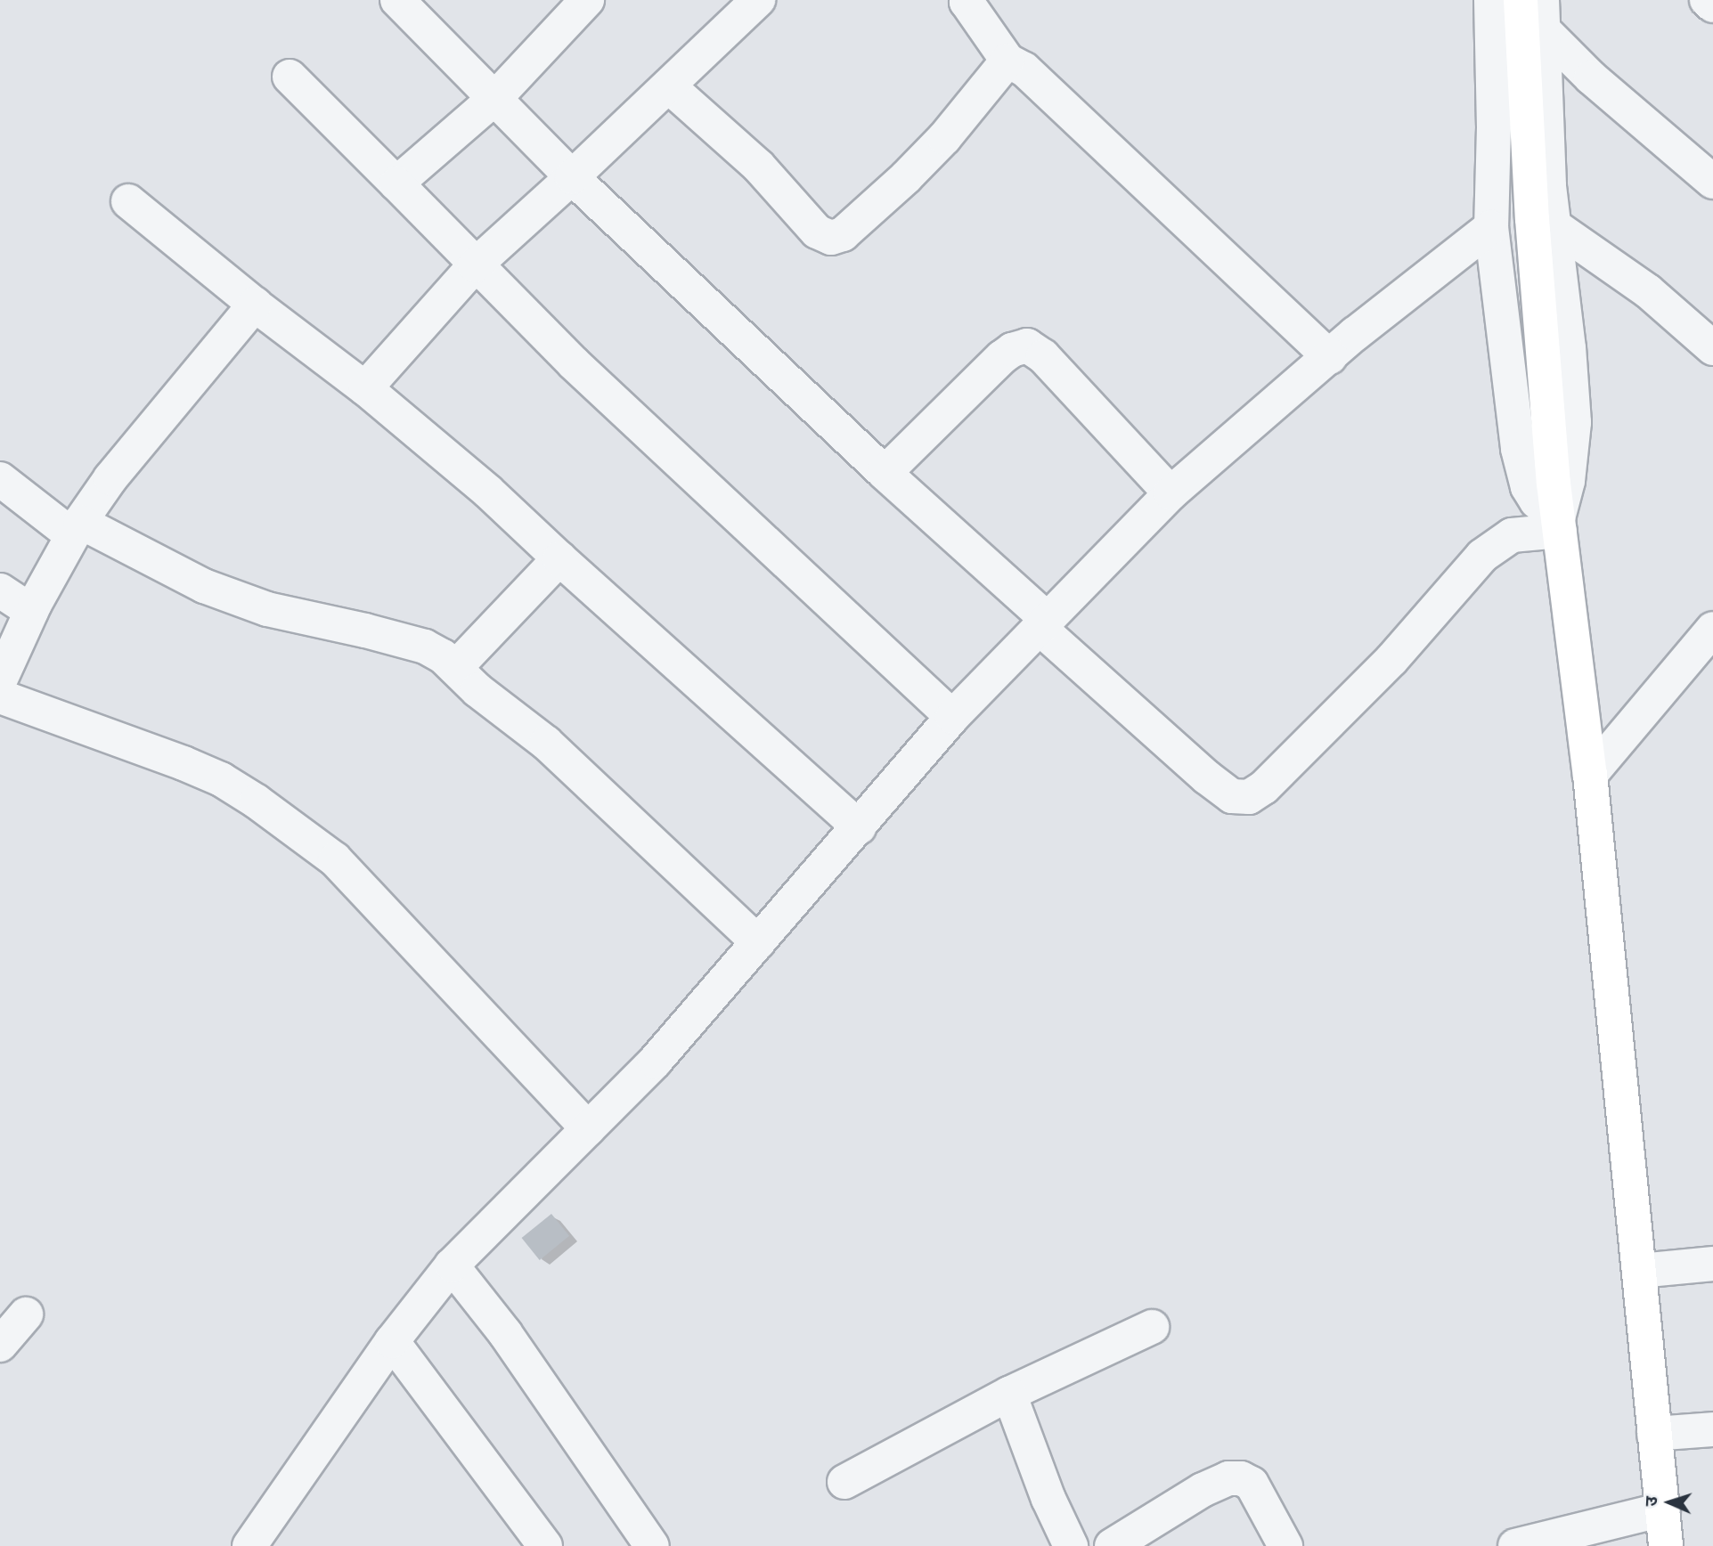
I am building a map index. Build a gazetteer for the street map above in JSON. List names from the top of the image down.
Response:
{
  "north": "left"
}
